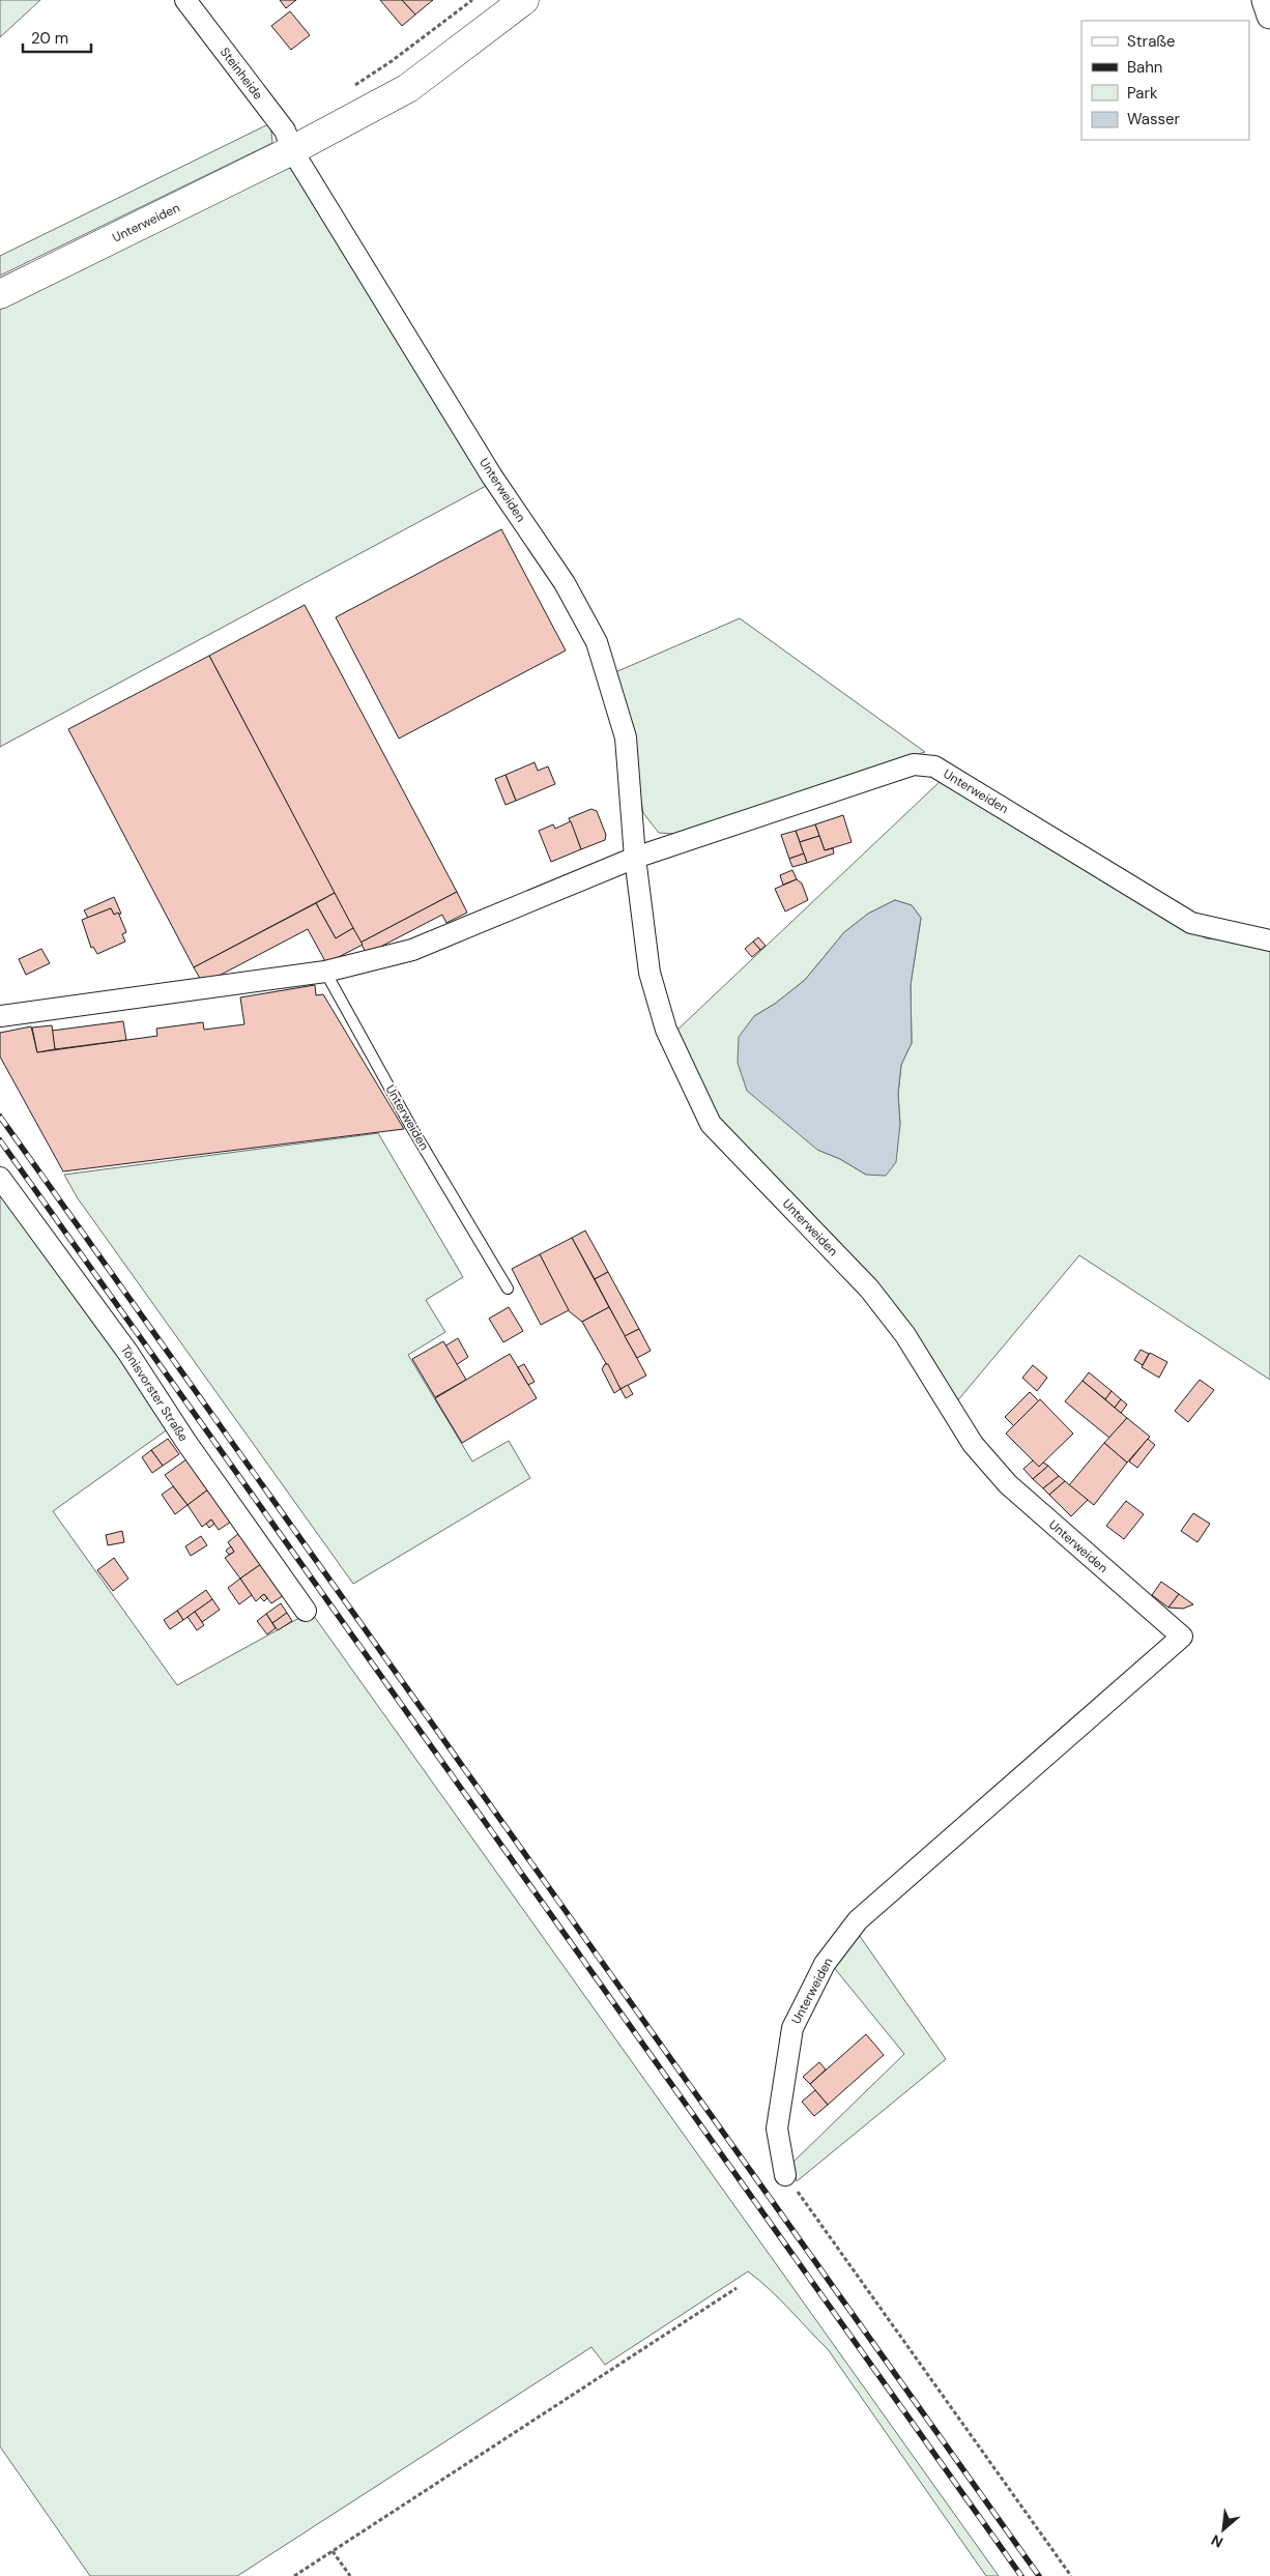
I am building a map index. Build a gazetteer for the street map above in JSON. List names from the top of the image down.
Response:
{
  "streets": {
    "main road": ["Unterweiden"],
    "street": ["Steinheide", "Tönisvorster Straße"]
  },
  "crossings": [
    ["Steinheide", "Unterweiden"]
  ],
  "legend": [
    "Straße",
    "Bahn",
    "Park",
    "Wasser"
  ],
  "scale_bar": "20 m",
  "north": "bottom left"
}
